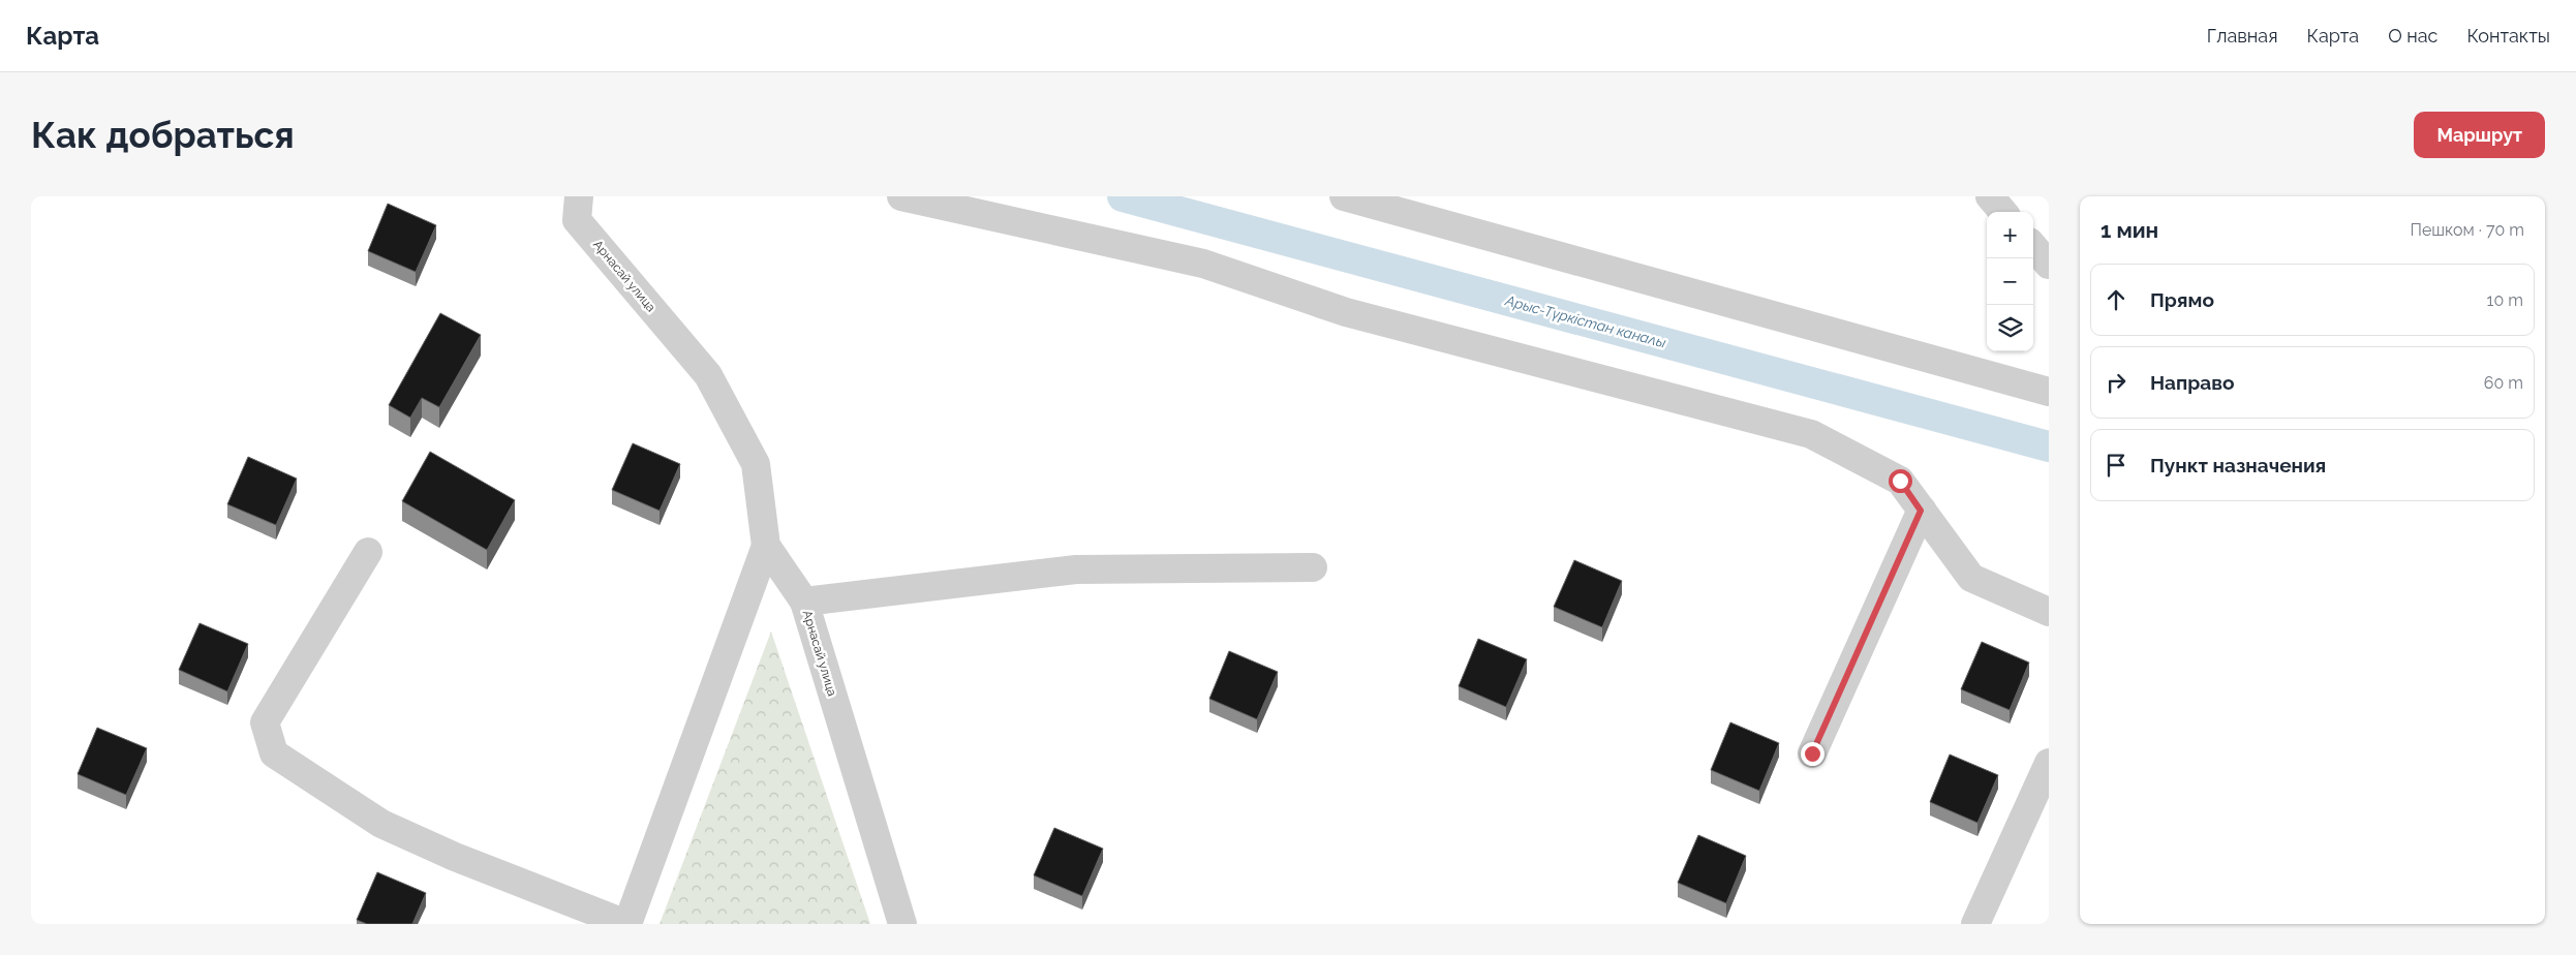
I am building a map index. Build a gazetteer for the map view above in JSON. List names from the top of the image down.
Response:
{
  "streets": {
    "street": ["Арнасай улица"]
  },
  "water": ["Арыс-Түркістан каналы"],
  "page": {
    "header": "Карта",
    "nav": [
      "Главная",
      "Карта",
      "О нас",
      "Контакты"
    ],
    "buttons": "Маршрут",
    "title": "Как добраться",
    "heading": ["1 мин", "Пешком · 70 m"],
    "map_buttons": ["+", "−"],
    "list": [
      ["Прямо", "10 m"],
      ["Направо", "60 m"],
      "Пункт назначения"
    ]
  }
}
